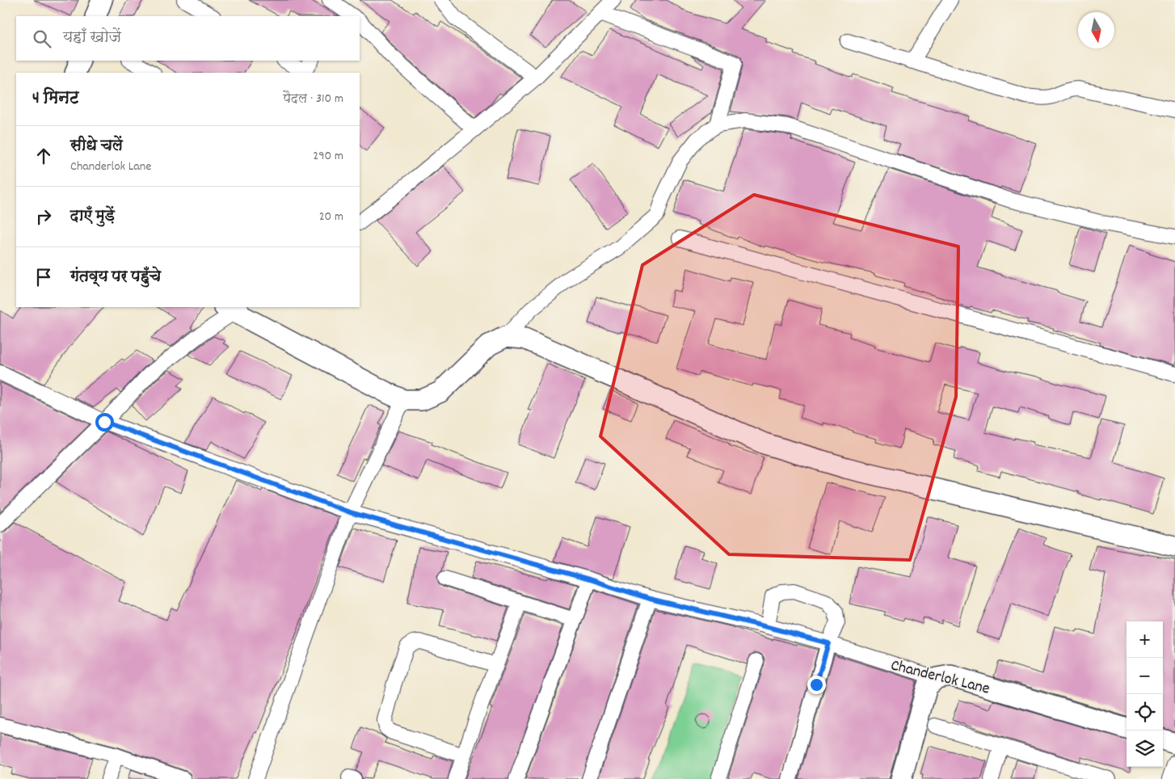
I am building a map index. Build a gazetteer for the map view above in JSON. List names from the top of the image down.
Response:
{
  "streets": {
    "street": ["Chanderlok Lane"]
  },
  "north": "bottom",
  "page": {
    "search": "यहाँ खोजें",
    "heading": ["4 मिनट", "पैदल · 310 m"],
    "list": [
      ["सीधे चलें", "Chanderlok Lane", "290 m"],
      ["दाएँ मुड़ें", "20 m"],
      "गंतव्य पर पहुँचे"
    ],
    "map_buttons": ["+", "−"]
  }
}
